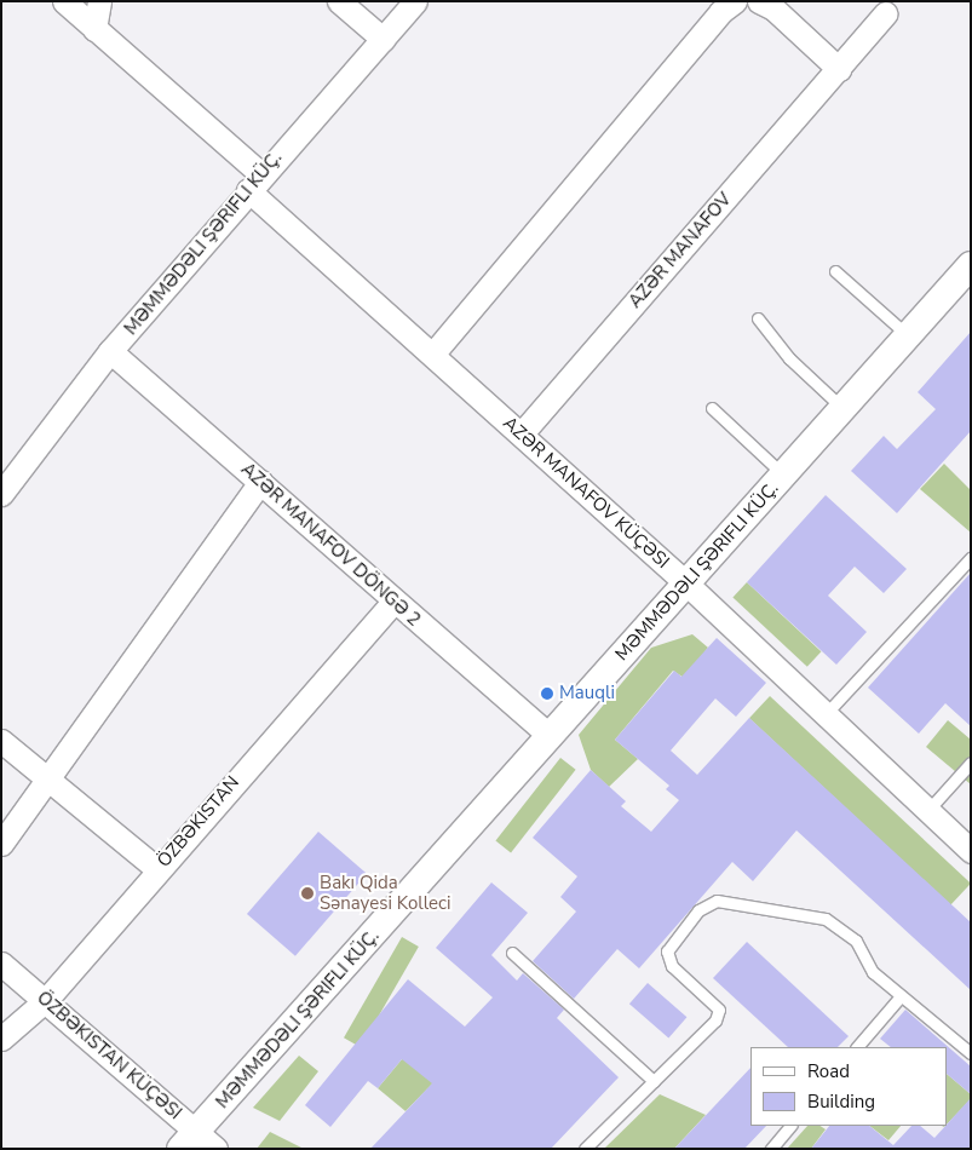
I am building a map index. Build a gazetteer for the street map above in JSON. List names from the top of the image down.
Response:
{
  "streets": {
    "street": [
      "MƏMMƏDƏLI ŞƏRIFLI KÜÇ.",
      "AZƏR MANAFOV",
      "AZƏR MANAFOV KÜÇƏSI",
      "AZƏR MANAFOV DÖNGƏ 2",
      "ÖZBƏKISTAN",
      "ÖZBƏKISTAN KÜÇƏSI"
    ]
  },
  "crossings": [
    ["MƏMMƏDƏLI ŞƏRIFLI KÜÇ.", "AZƏR MANAFOV KÜÇƏSI"],
    ["MƏMMƏDƏLI ŞƏRIFLI KÜÇ.", "AZƏR MANAFOV DÖNGƏ 2"],
    ["MƏMMƏDƏLI ŞƏRIFLI KÜÇ.", "ÖZBƏKISTAN KÜÇƏSI"],
    ["AZƏR MANAFOV", "AZƏR MANAFOV KÜÇƏSI"],
    ["AZƏR MANAFOV DÖNGƏ 2", "ÖZBƏKISTAN"],
    ["ÖZBƏKISTAN", "ÖZBƏKISTAN KÜÇƏSI"]
  ],
  "places": ["Mauqli", "Bakı Qida Sənayesi Kolleci"],
  "legend": ["Road", "Building"]
}
